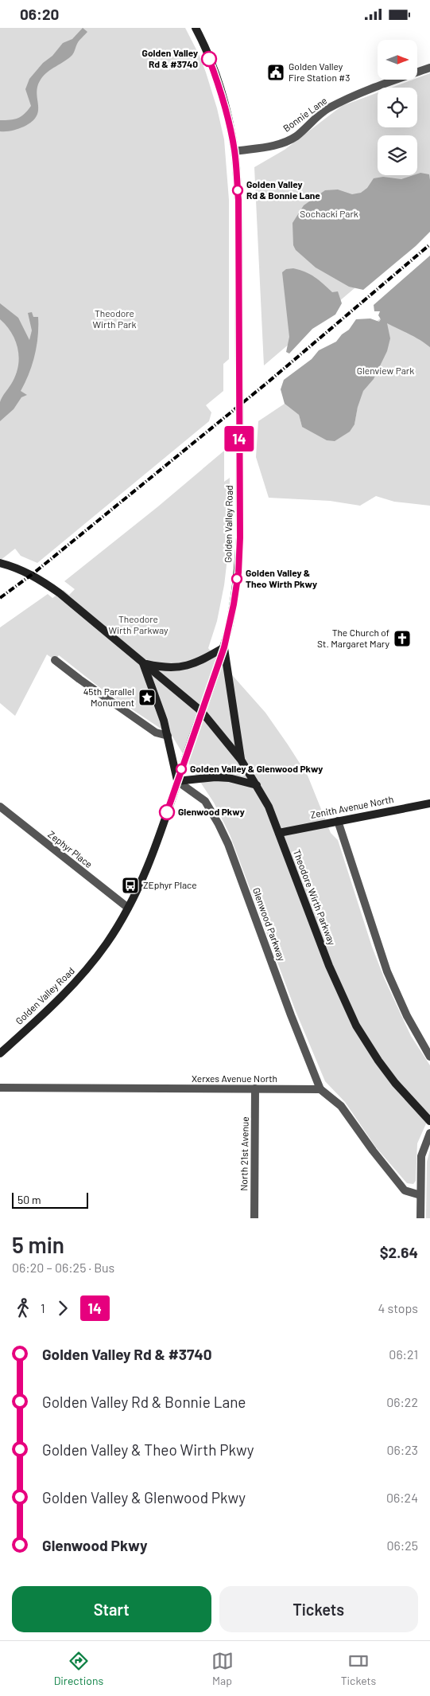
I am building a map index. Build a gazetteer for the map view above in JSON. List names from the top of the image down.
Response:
{
  "streets": {
    "street": [
      "Bonnie Lane",
      "Golden Valley Road",
      "Zenith Avenue North",
      "Zephyr Place",
      "Theodore Wirth Parkway",
      "Glenwood Parkway",
      "Xerxes Avenue North",
      "North 21st Avenue"
    ]
  },
  "crossings": [
    ["Bonnie Lane", "Golden Valley Road"],
    ["Golden Valley Road", "Zephyr Place"],
    ["Golden Valley Road", "Theodore Wirth Parkway"],
    ["Golden Valley Road", "Glenwood Parkway"],
    ["Zenith Avenue North", "Theodore Wirth Parkway"],
    ["Glenwood Parkway", "Xerxes Avenue North"],
    ["Xerxes Avenue North", "North 21st Avenue"]
  ],
  "parks": [
    "Sochacki Park",
    "Theodore Wirth Park",
    "Glenview Park",
    "Theodore Wirth Parkway"
  ],
  "places": {
    "other": [
      "Golden Valley Rd & #3740",
      "Golden Valley Rd & Bonnie Lane",
      "Golden Valley & Theo Wirth Pkwy",
      "Golden Valley & Glenwood Pkwy",
      "Glenwood Pkwy"
    ],
    "public building": ["Golden Valley Fire Station #3"],
    "church": ["The Church of St. Margaret Mary"],
    "place": ["45th Parallel Monument"],
    "bus stop": ["ZEphyr Place"]
  },
  "lines": ["bus line 14"],
  "scale_bar": "50 m",
  "north": "right",
  "page": {
    "status": "06:20",
    "on_map": "14",
    "scale": "50 m",
    "heading": ["5 min", "06:20 – 06:25 · Bus", "$2.64"],
    "legs": ["1", "14", "4 stops"],
    "list": [
      {
        "name": "Golden Valley Rd & #3740",
        "value": "06:21"
      },
      {
        "name": "Golden Valley Rd & Bonnie Lane",
        "value": "06:22"
      },
      {
        "name": "Golden Valley & Theo Wirth Pkwy",
        "value": "06:23"
      },
      {
        "name": "Golden Valley & Glenwood Pkwy",
        "value": "06:24"
      },
      {
        "name": "Glenwood Pkwy",
        "value": "06:25"
      }
    ],
    "buttons": ["Start", "Tickets"],
    "tabs": ["Directions", "Map", "Tickets"]
  }
}
